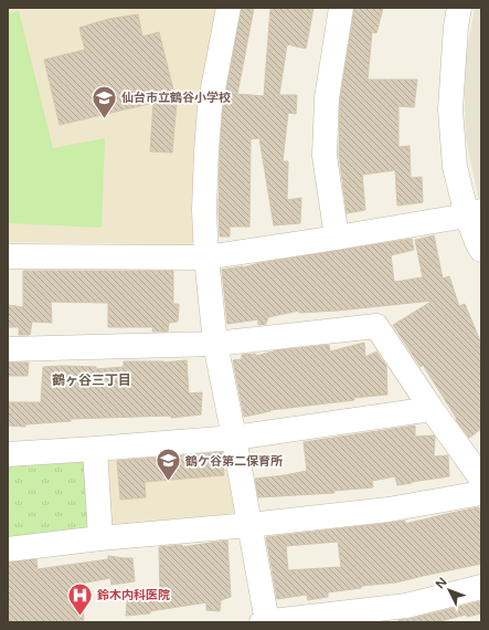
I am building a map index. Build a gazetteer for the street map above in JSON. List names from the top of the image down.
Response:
{
  "districts": ["鶴ヶ谷三丁目"],
  "places": {
    "school or university": ["仙台市立鶴谷小学校", "鶴ケ谷第二保育所"],
    "hospital": ["鈴木内科医院"]
  },
  "north": "top left"
}
